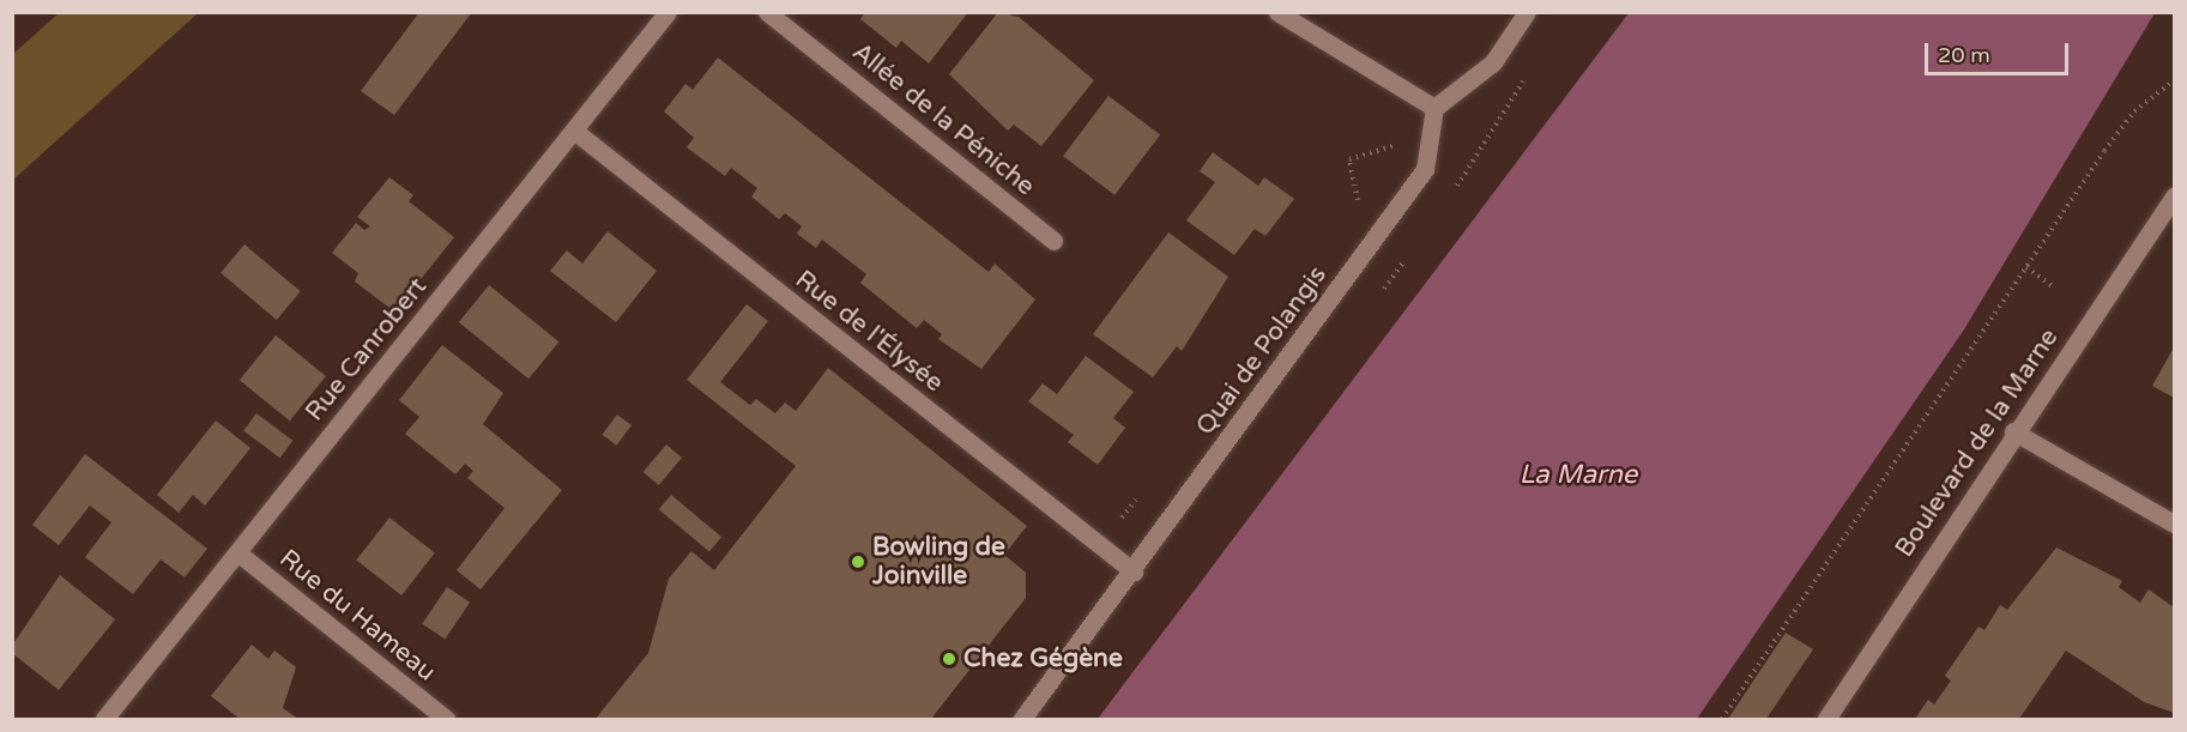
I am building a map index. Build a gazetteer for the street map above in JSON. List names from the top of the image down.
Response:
{
  "streets": {
    "street": [
      "Allée de la Péniche",
      "Rue de l'Élysée",
      "Rue Canrobert",
      "Quai de Polangis",
      "Boulevard de la Marne",
      "Rue du Hameau"
    ]
  },
  "crossings": [
    ["Rue de l'Élysée", "Rue Canrobert"],
    ["Rue de l'Élysée", "Quai de Polangis"],
    ["Rue Canrobert", "Rue du Hameau"]
  ],
  "water": ["La Marne"],
  "places": ["Bowling de Joinville", "Chez Gégène"],
  "scale_bar": "20 m"
}
